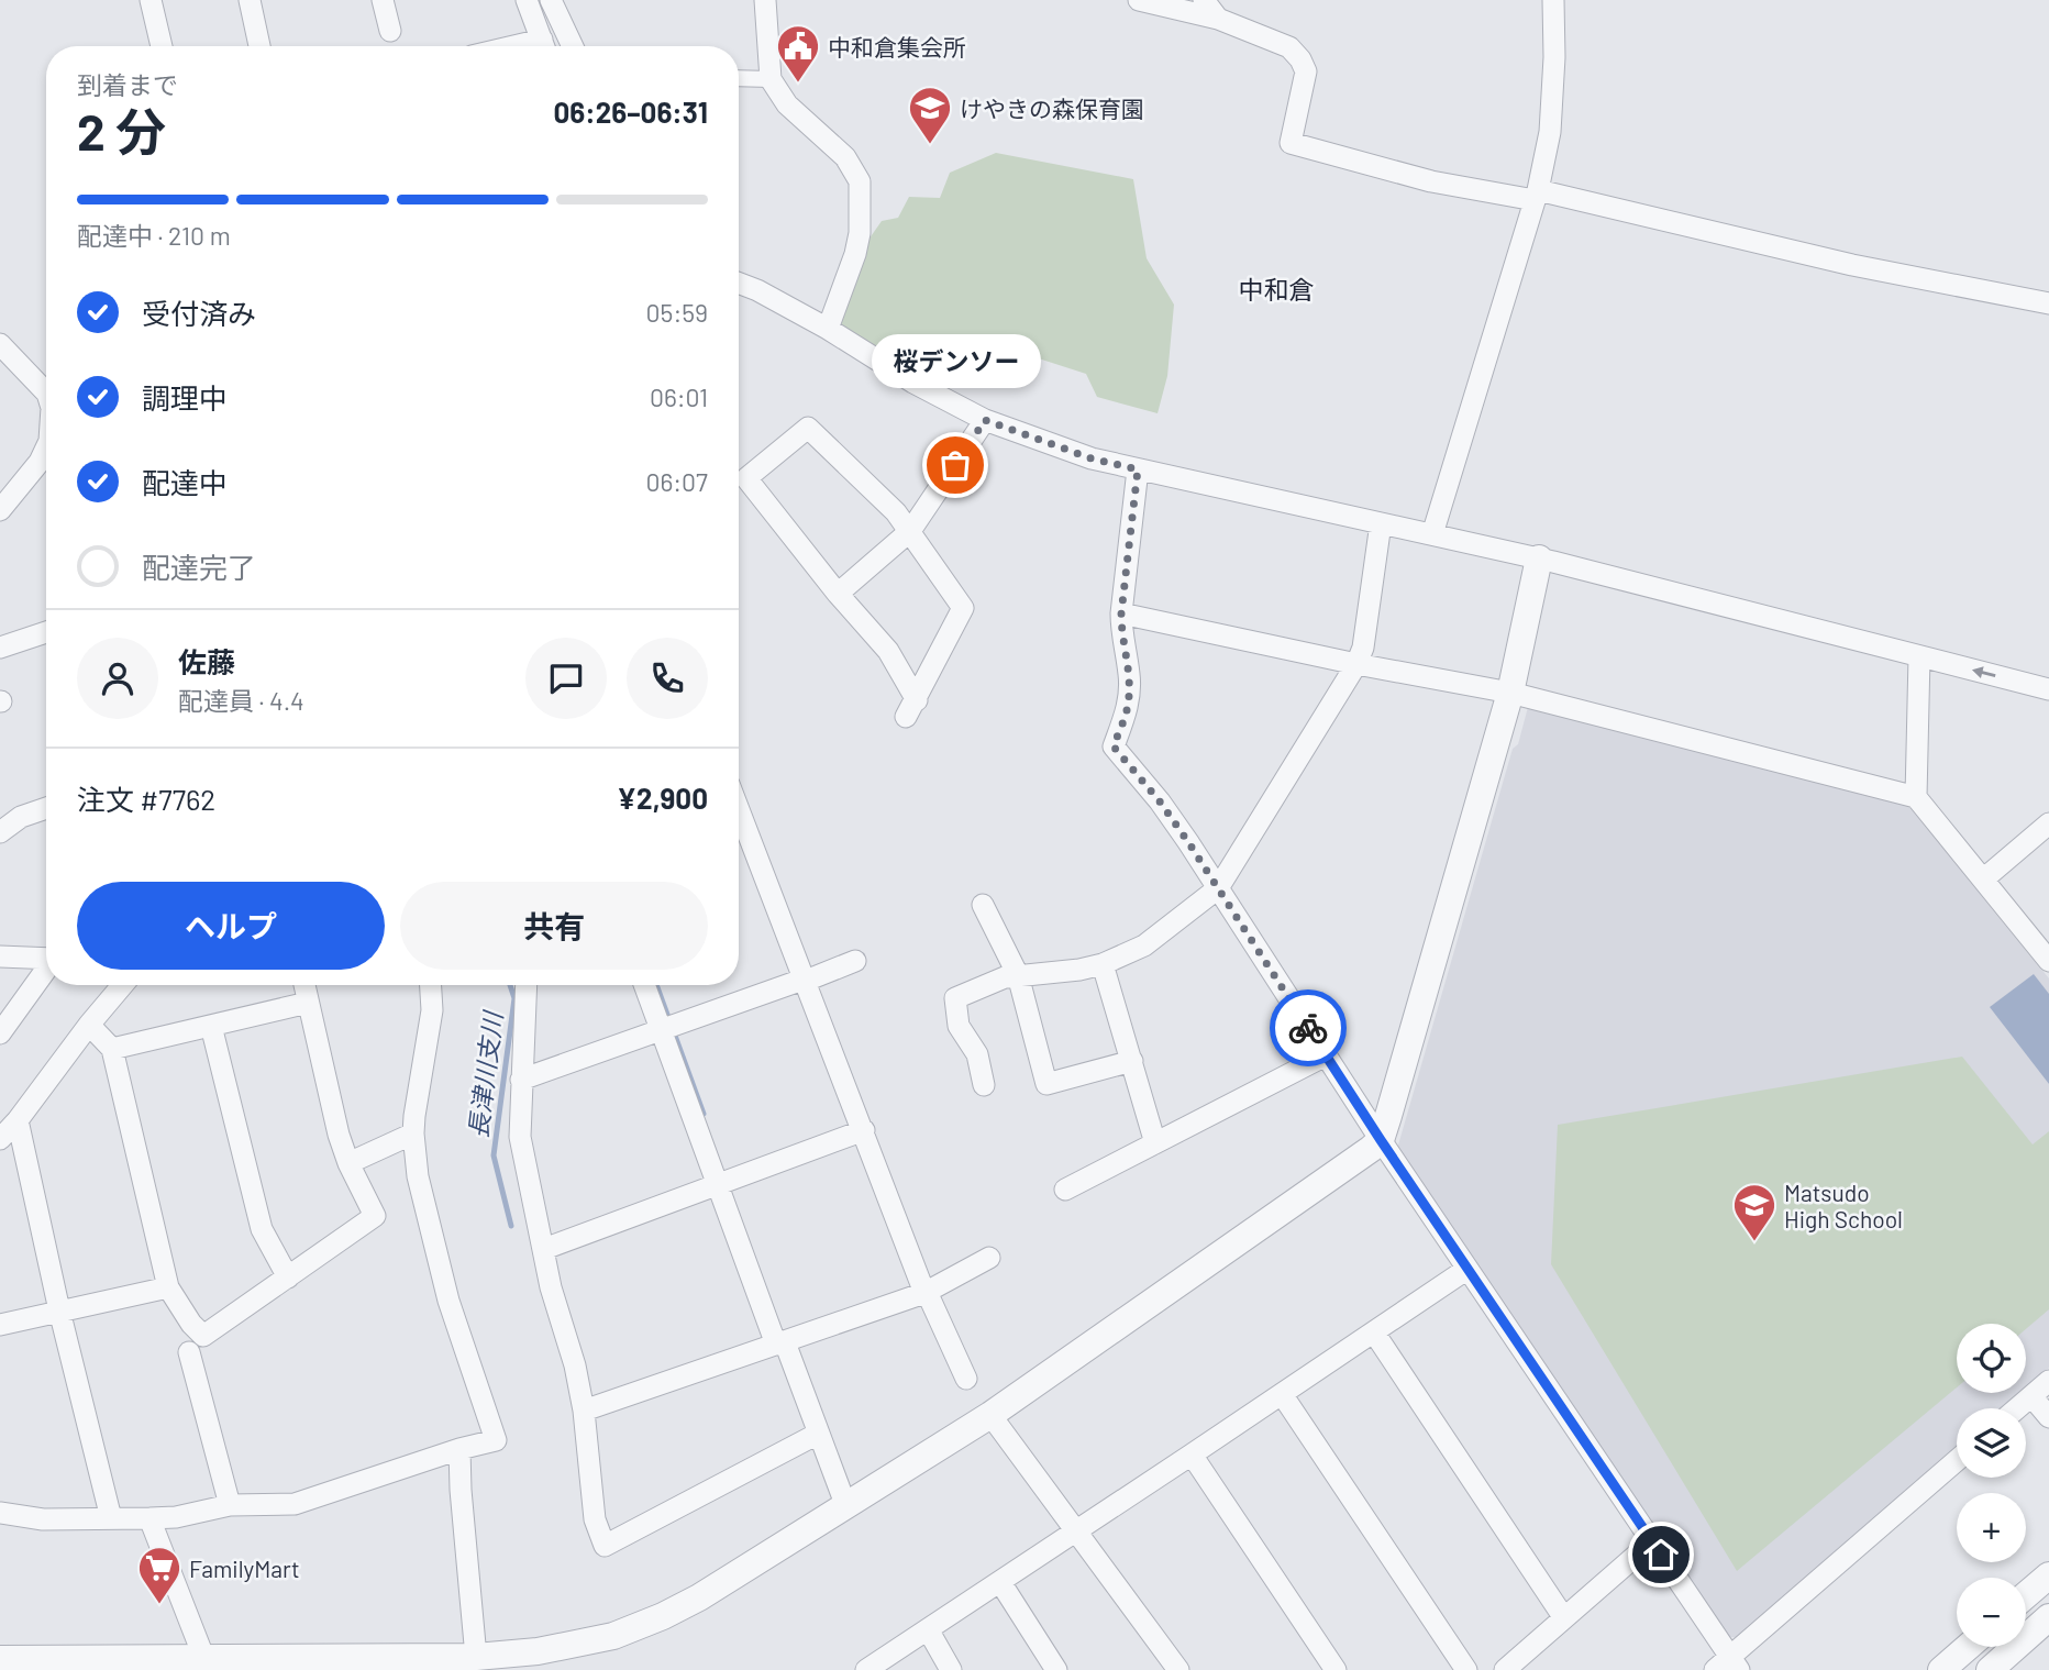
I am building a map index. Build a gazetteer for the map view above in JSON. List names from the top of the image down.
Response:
{
  "districts": ["中和倉"],
  "water": ["長津川支川"],
  "places": {
    "public building": ["中和倉集会所"],
    "school or university": ["けやきの森保育園", "Matsudo High School"],
    "other": ["桜デンソー"],
    "supermarket": ["FamilyMart"]
  },
  "page": {
    "heading": ["2 分", "到着まで", "06:26–06:31"],
    "panel": [
      "佐藤",
      "配達員 · 4.4",
      "注文 #7762",
      "¥2,900"
    ],
    "bar": "配達中 · 210 m",
    "list": [
      ["受付済み", "05:59"],
      ["調理中", "06:01"],
      ["配達中", "06:07"],
      "配達完了"
    ],
    "bubble": "桜デンソー",
    "buttons": ["ヘルプ", "共有"],
    "map_buttons": ["+", "−"]
  }
}
